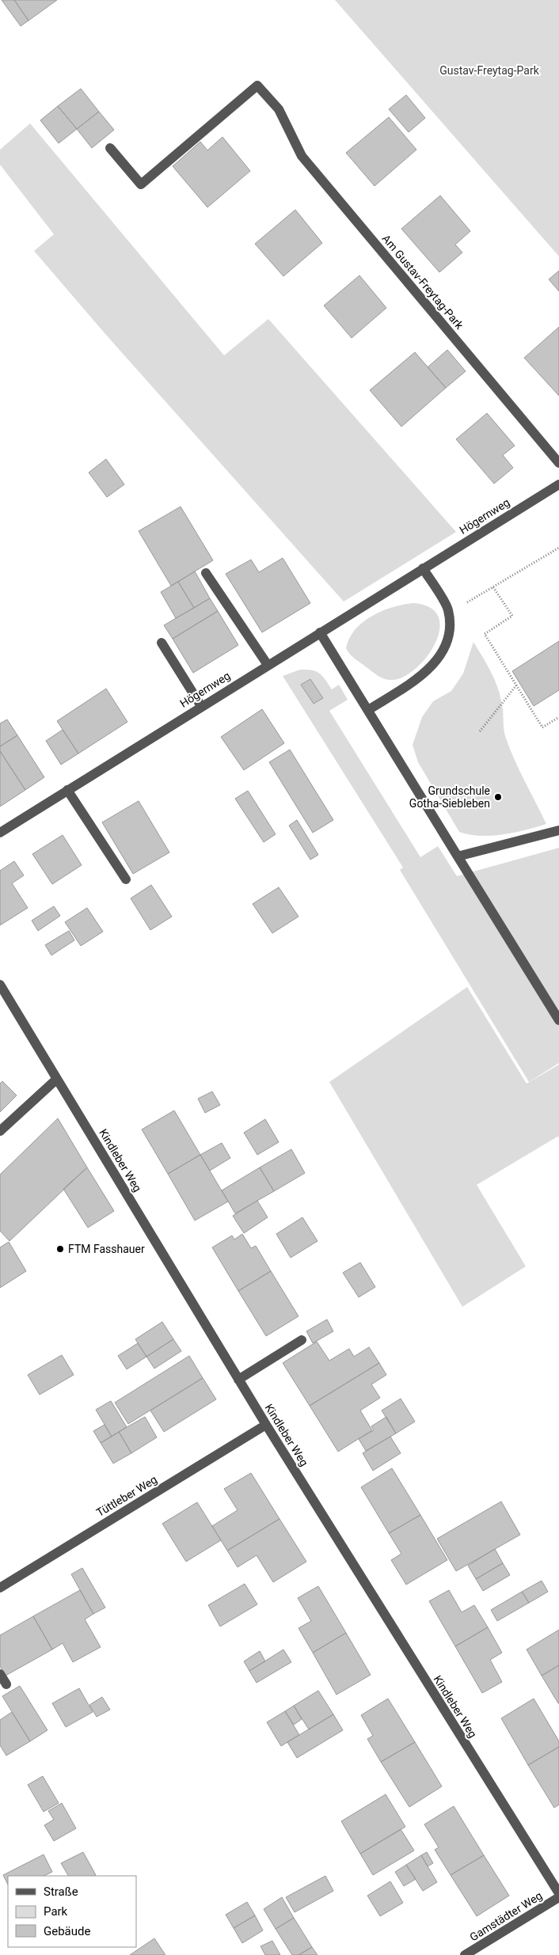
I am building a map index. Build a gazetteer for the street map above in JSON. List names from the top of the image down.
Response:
{
  "streets": {
    "street": [
      "Am Gustav-Freytag-Park",
      "Högernweg",
      "Kindleber Weg",
      "Tüttleber Weg",
      "Gamstädter Weg"
    ]
  },
  "crossings": [
    ["Kindleber Weg", "Tüttleber Weg"]
  ],
  "parks": ["Gustav-Freytag-Park"],
  "places": ["Grundschule Gotha-Siebleben", "FTM Fasshauer"],
  "legend": ["Straße", "Park", "Gebäude"]
}
